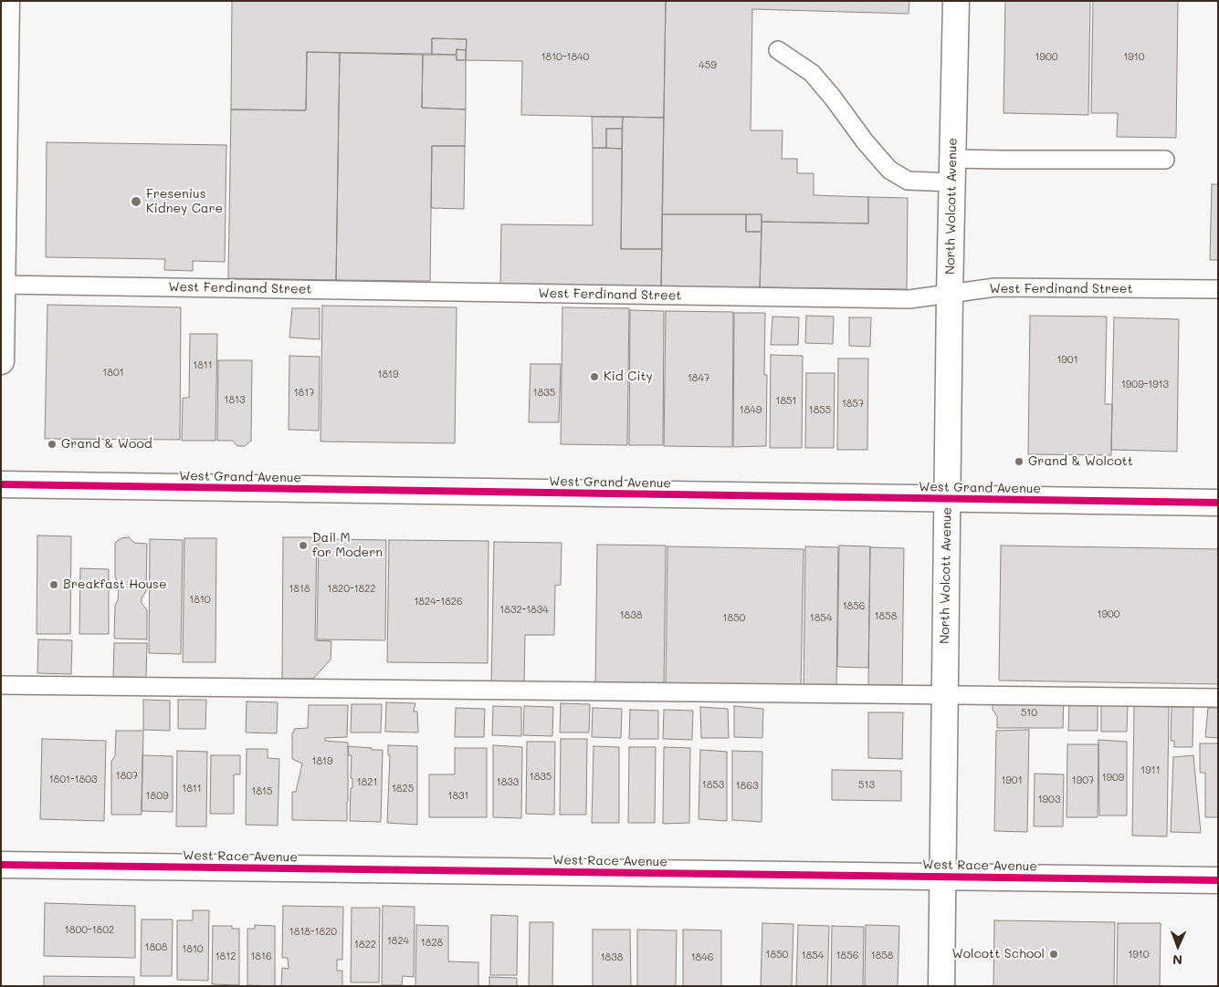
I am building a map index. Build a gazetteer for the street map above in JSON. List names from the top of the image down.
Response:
{
  "streets": {
    "street": ["North Wolcott Avenue", "West Grand Avenue", "West Race Avenue"],
    "lane": ["West Ferdinand Street"]
  },
  "crossings": [
    ["North Wolcott Avenue", "West Ferdinand Street"],
    ["North Wolcott Avenue", "West Grand Avenue"],
    ["North Wolcott Avenue", "West Race Avenue"]
  ],
  "places": [
    "Fresenius Kidney Care",
    "Kid City",
    "Grand & Wood",
    "Grand & Wolcott",
    "Dail M for Modern",
    "Breakfast House",
    "Wolcott School"
  ],
  "house_numbers": [
    "1810-1840",
    "1900",
    "1910",
    "459",
    "1901",
    "1811",
    "1801",
    "1819",
    "1847",
    "1909-1913",
    "1817",
    "1835",
    "1813",
    "1851",
    "1857",
    "1849",
    "1855",
    "1818",
    "1820-1822",
    "1810",
    "1824-1826",
    "1856",
    "1832-1834",
    "1900",
    "1838",
    "1858",
    "1850",
    "1854",
    "510",
    "1819",
    "1911",
    "1807",
    "1835",
    "1909",
    "1801-1803",
    "1901",
    "1907",
    "1821",
    "1833",
    "1853",
    "513",
    "1863",
    "1811",
    "1825",
    "1815",
    "1809",
    "1831",
    "1903",
    "1800-1802",
    "1818-1820",
    "1824",
    "1828",
    "1822",
    "1808",
    "1810",
    "1850",
    "1910",
    "1854",
    "1856",
    "1858",
    "1812",
    "1816",
    "1838",
    "1846"
  ],
  "north": "bottom"
}
